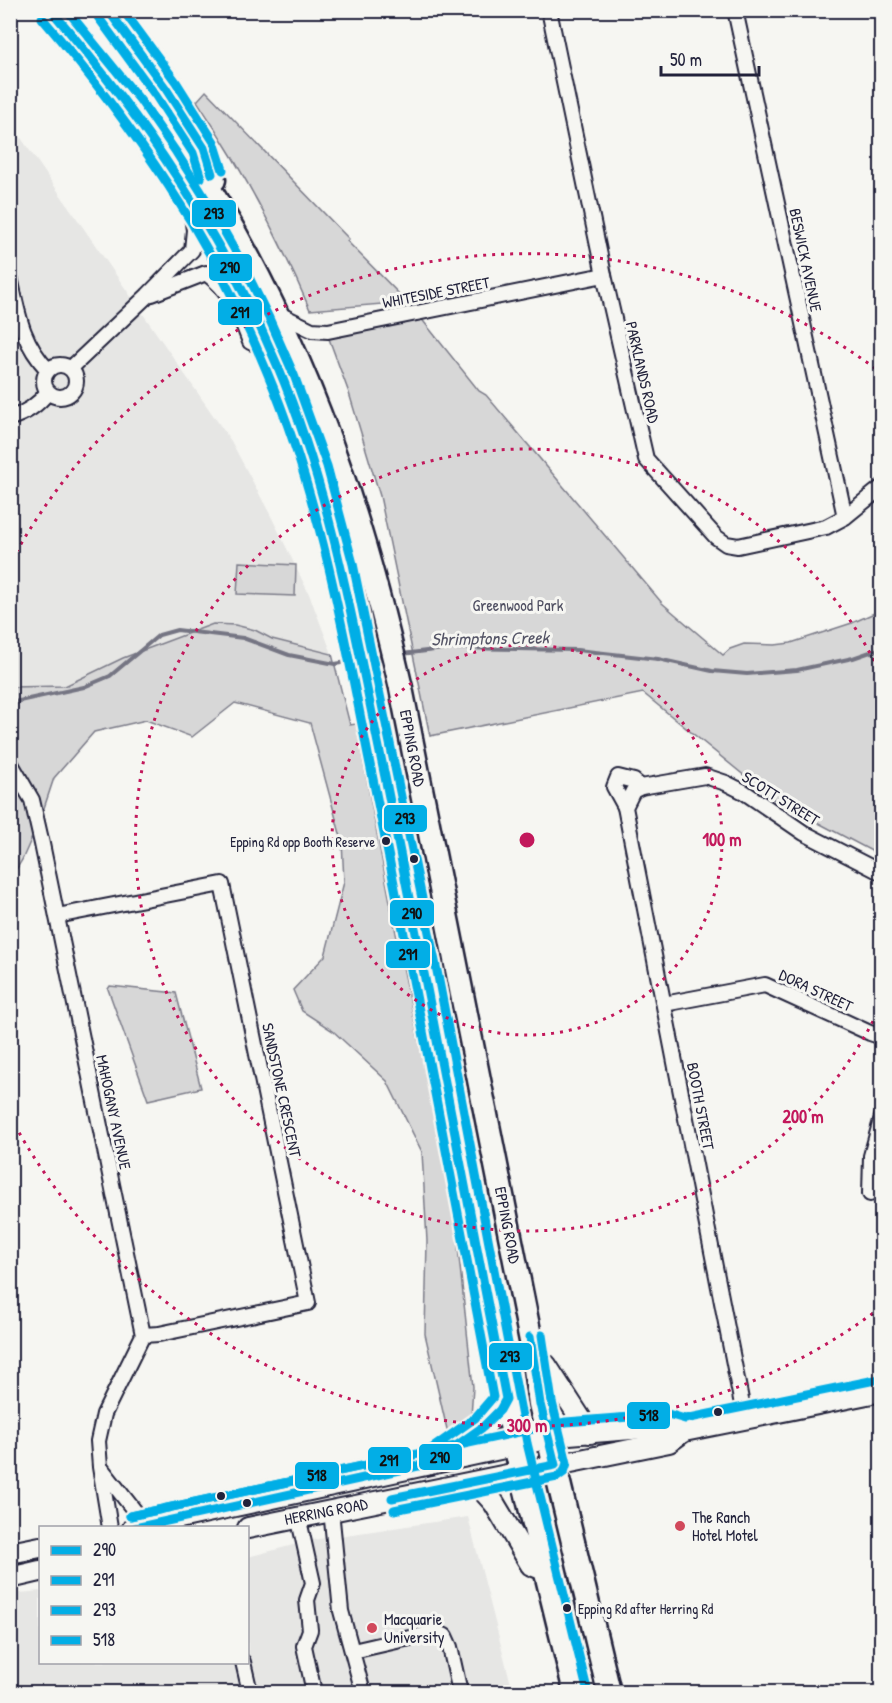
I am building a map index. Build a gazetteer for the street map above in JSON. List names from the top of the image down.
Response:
{
  "streets": {
    "main road": ["EPPING ROAD", "HERRING ROAD"],
    "street": [
      "BESWICK AVENUE",
      "WHITESIDE STREET",
      "PARKLANDS ROAD",
      "SCOTT STREET",
      "DORA STREET",
      "SANDSTONE CRESCENT",
      "BOOTH STREET",
      "MAHOGANY AVENUE"
    ]
  },
  "crossings": [
    ["BESWICK AVENUE", "PARKLANDS ROAD"],
    ["WHITESIDE STREET", "PARKLANDS ROAD"],
    ["WHITESIDE STREET", "EPPING ROAD"],
    ["EPPING ROAD", "HERRING ROAD"],
    ["SCOTT STREET", "BOOTH STREET"],
    ["DORA STREET", "BOOTH STREET"],
    ["SANDSTONE CRESCENT", "MAHOGANY AVENUE"],
    ["BOOTH STREET", "HERRING ROAD"]
  ],
  "water": ["Shrimptons Creek"],
  "parks": ["Greenwood Park"],
  "places": [
    "Epping Rd opp Booth Reserve",
    "The Ranch Hotel Motel",
    "Epping Rd after Herring Rd",
    "Macquarie University"
  ],
  "lines": [
    "transit line 290",
    "transit line 293",
    "transit line 291",
    "transit line 518"
  ],
  "legend": [
    "290",
    "291",
    "293",
    "518"
  ],
  "scale_bar": "50 m",
  "rings": ["100 m", "200 m", "300 m"]
}
